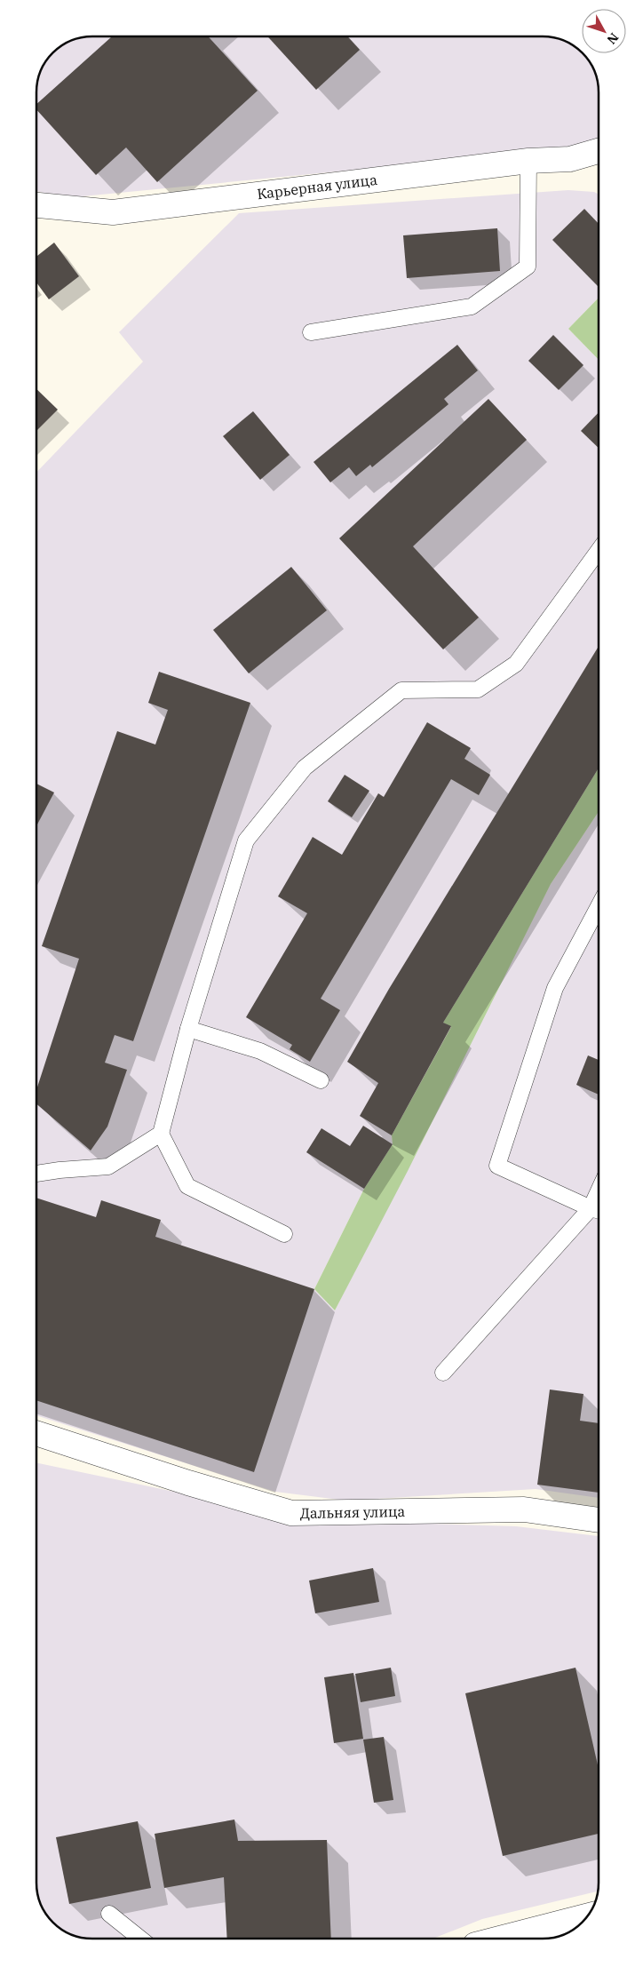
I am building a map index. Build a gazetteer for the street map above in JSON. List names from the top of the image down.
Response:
{
  "streets": {
    "street": ["Карьерная улица", "Дальняя улица"]
  },
  "north": "bottom right"
}
